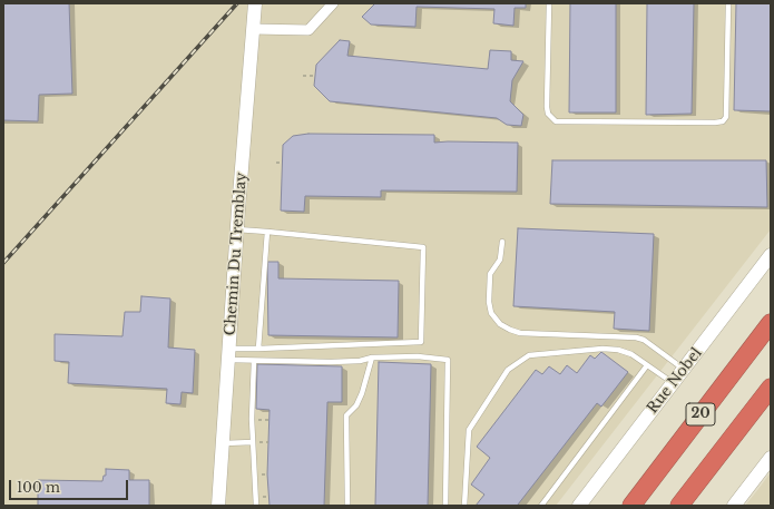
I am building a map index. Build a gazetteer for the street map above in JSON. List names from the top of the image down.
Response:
{
  "streets": {
    "highway": ["20"],
    "street": ["Chemin Du Tremblay", "Rue Nobel"]
  },
  "scale_bar": "100 m"
}
